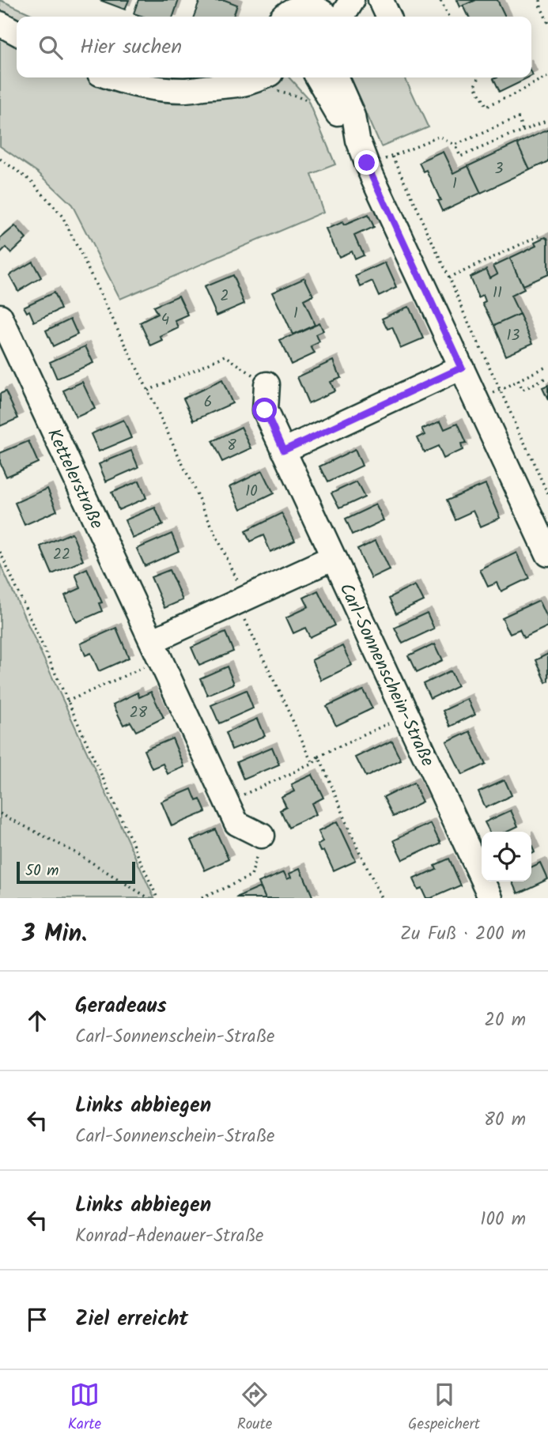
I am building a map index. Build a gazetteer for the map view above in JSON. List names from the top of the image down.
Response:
{
  "streets": {
    "street": ["Kettelerstraße", "Carl-Sonnenschein-Straße"]
  },
  "house_numbers": [
    "3",
    "1",
    "11",
    "2",
    "1",
    "4",
    "13",
    "6",
    "8",
    "10",
    "22",
    "28"
  ],
  "scale_bar": "50 m",
  "page": {
    "search": "Hier suchen",
    "scale": "50 m",
    "heading": ["3 Min.", "Zu Fuß · 200 m"],
    "list": [
      ["Geradeaus", "Carl-Sonnenschein-Straße", "20 m"],
      ["Links abbiegen", "Carl-Sonnenschein-Straße", "80 m"],
      ["Links abbiegen", "Konrad-Adenauer-Straße", "100 m"],
      "Ziel erreicht"
    ],
    "nav": ["Karte", "Route", "Gespeichert"]
  }
}
